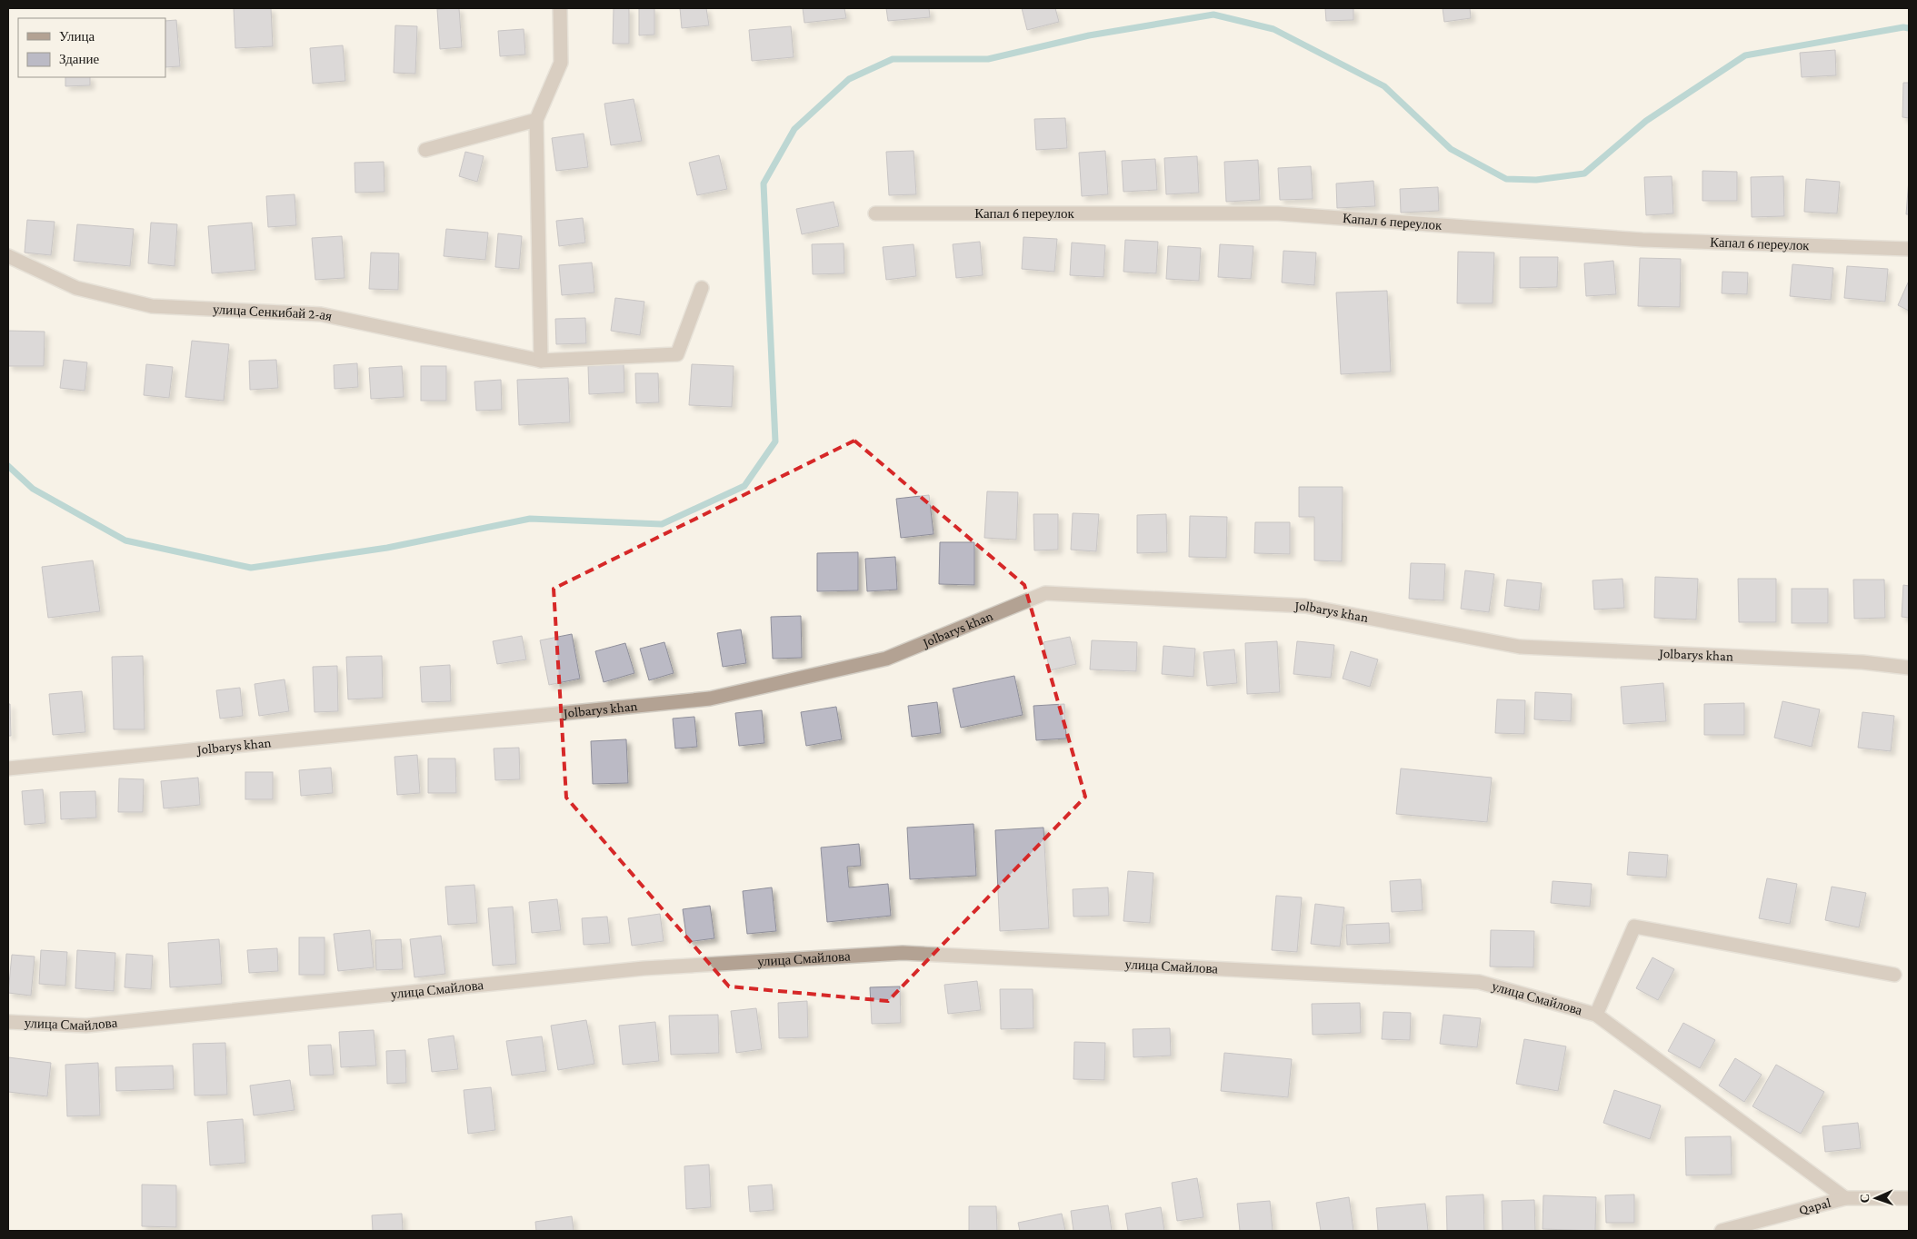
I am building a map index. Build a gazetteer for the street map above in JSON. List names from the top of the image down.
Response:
{
  "streets": {
    "street": [
      "Капал 6 переулок",
      "улица Сенкибай 2-ая",
      "Jolbarys khan",
      "улица Смайлова",
      "Qapal"
    ]
  },
  "crossings": [
    ["улица Смайлова", "Qapal"]
  ],
  "legend": ["Улица", "Здание"],
  "north": "left"
}
